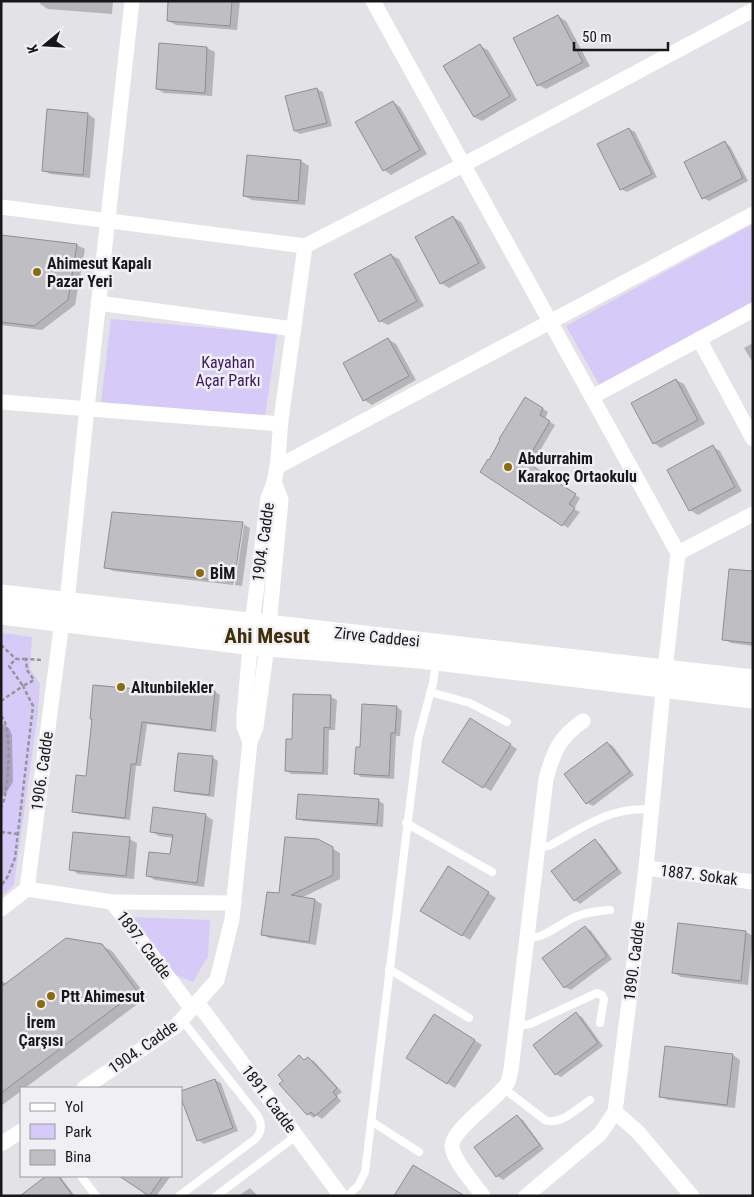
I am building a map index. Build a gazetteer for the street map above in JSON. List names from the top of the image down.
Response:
{
  "streets": {
    "main road": ["Zirve Caddesi"],
    "street": [
      "1904. Cadde",
      "1906. Cadde",
      "1887. Sokak",
      "1897. Cadde",
      "1890. Cadde",
      "1891. Cadde"
    ]
  },
  "crossings": [
    ["1904. Cadde", "Zirve Caddesi"],
    ["1904. Cadde", "1897. Cadde"],
    ["1904. Cadde", "1891. Cadde"],
    ["Zirve Caddesi", "1906. Cadde"],
    ["Zirve Caddesi", "1890. Cadde"],
    ["1906. Cadde", "1897. Cadde"],
    ["1887. Sokak", "1890. Cadde"],
    ["1897. Cadde", "1891. Cadde"]
  ],
  "districts": ["Ahi Mesut"],
  "parks": ["Kayahan Açar Parkı"],
  "places": [
    "Ahimesut Kapalı Pazar Yeri",
    "Abdurrahim Karakoç Ortaokulu",
    "BİM",
    "Altunbilekler",
    "Ptt Ahimesut",
    "İrem Çarşısı"
  ],
  "legend": ["Yol", "Park", "Bina"],
  "scale_bar": "50 m",
  "north": "left"
}
